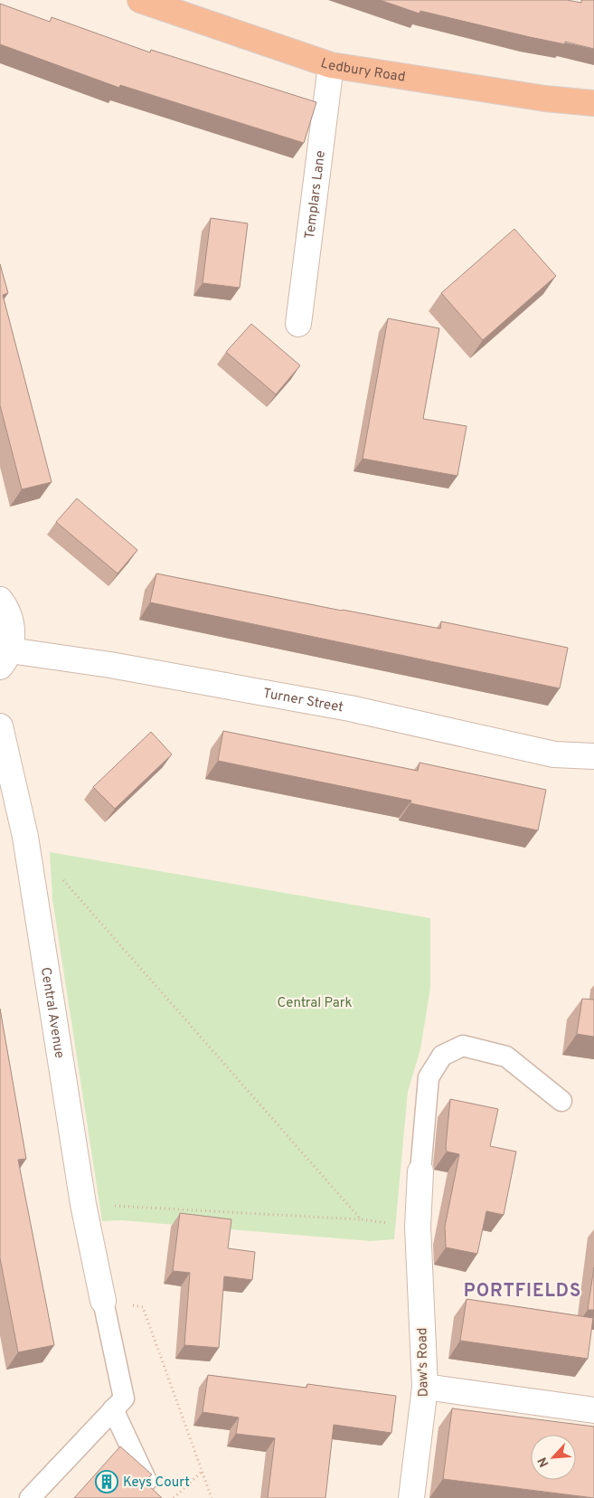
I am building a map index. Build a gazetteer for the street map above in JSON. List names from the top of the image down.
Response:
{
  "streets": {
    "highway": ["Ledbury Road"],
    "street": [
      "Templars Lane",
      "Turner Street",
      "Central Avenue",
      "Daw's Road"
    ]
  },
  "crossings": [
    ["Ledbury Road", "Templars Lane"]
  ],
  "districts": ["PORTFIELDS"],
  "parks": ["Central Park"],
  "places": {
    "building": ["Keys Court"]
  },
  "north": "bottom left"
}
